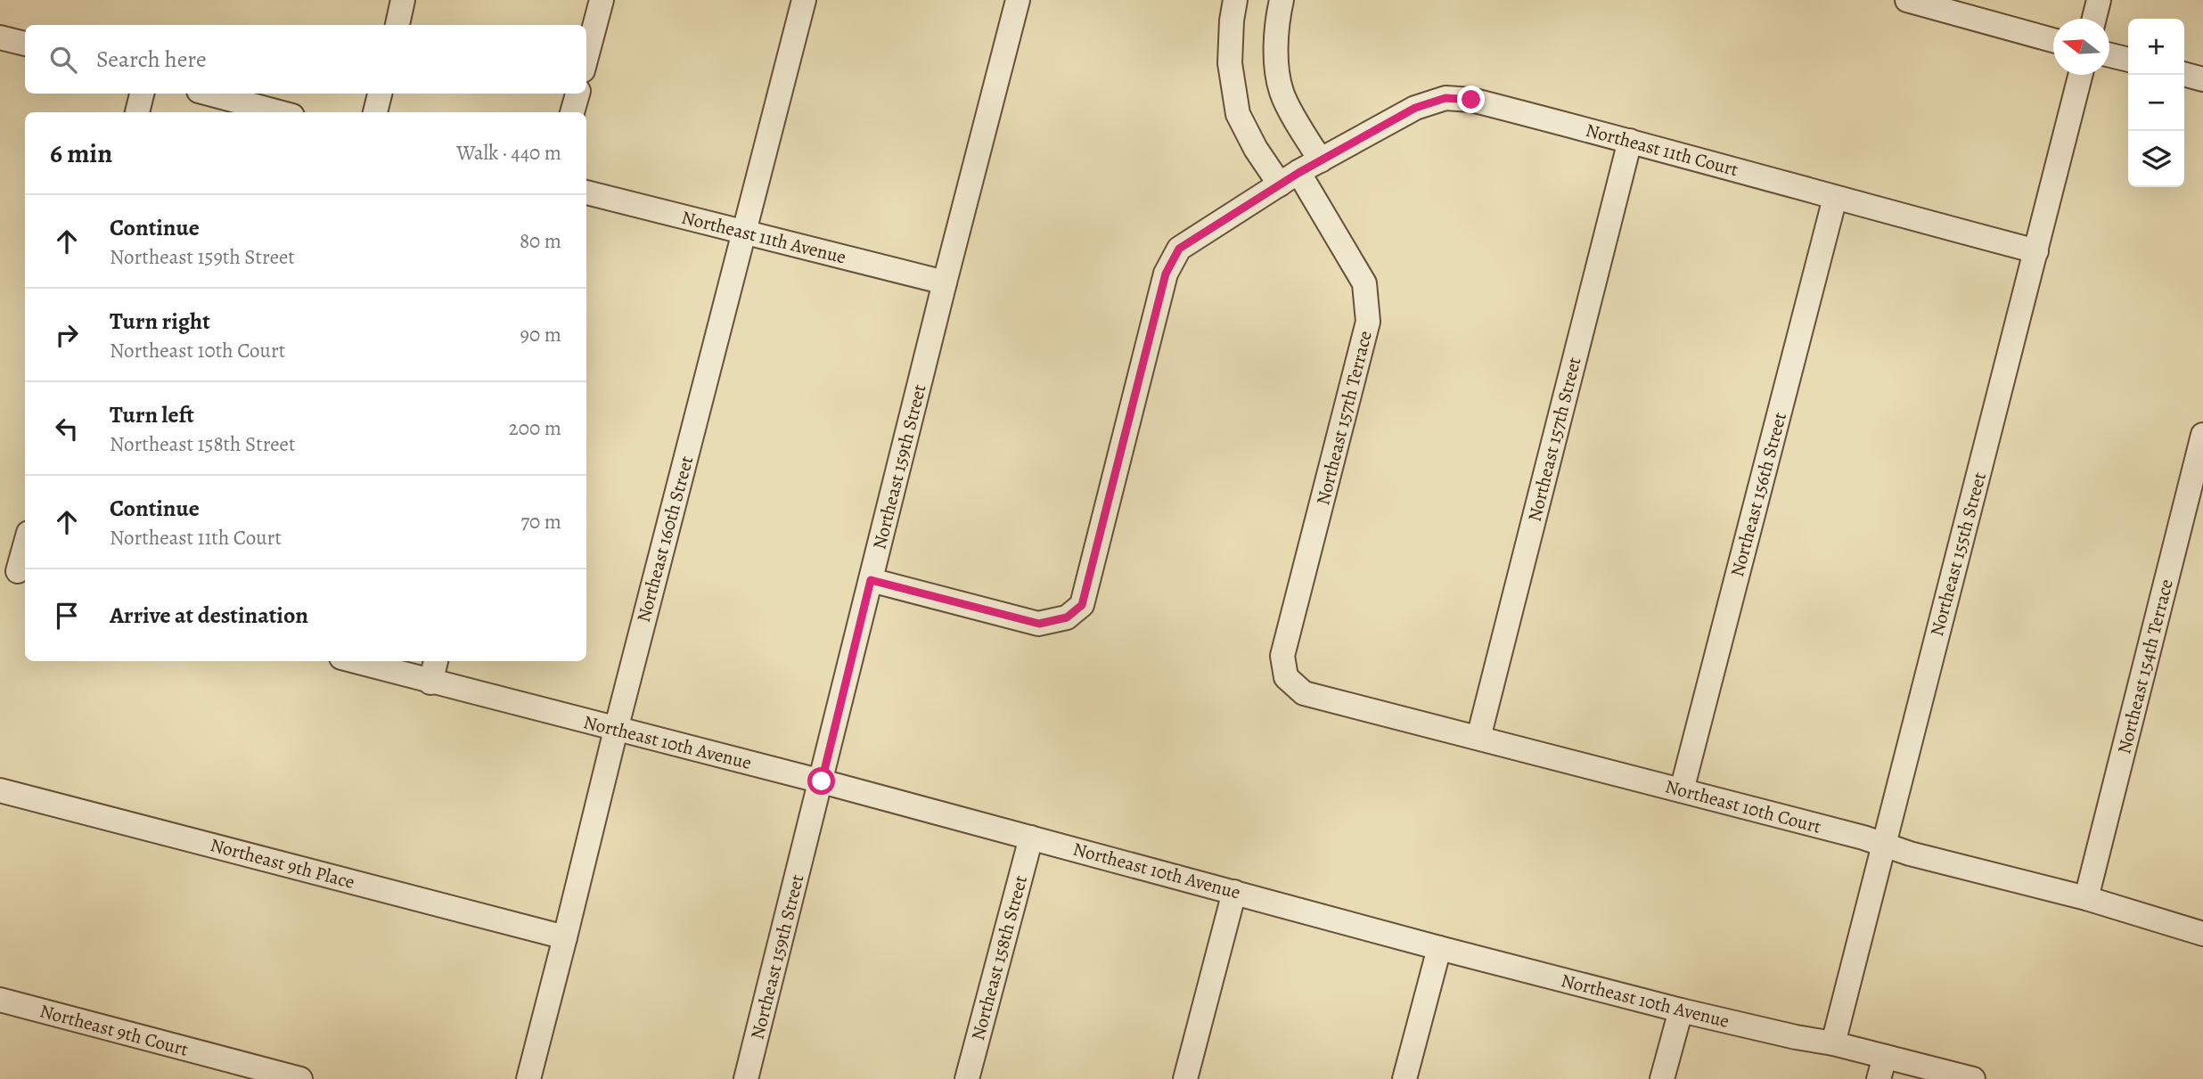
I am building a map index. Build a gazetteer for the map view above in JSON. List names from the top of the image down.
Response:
{
  "streets": {
    "street": [
      "Northeast 11th Court",
      "Northeast 11th Avenue",
      "Northeast 157th Terrace",
      "Northeast 157th Street",
      "Northeast 159th Street",
      "Northeast 156th Street",
      "Northeast 160th Street",
      "Northeast 155th Street",
      "Northeast 154th Terrace",
      "Northeast 10th Avenue",
      "Northeast 10th Court",
      "Northeast 9th Place",
      "Northeast 158th Street",
      "Northeast 9th Court"
    ]
  },
  "crossings": [
    ["Northeast 11th Court", "Northeast 157th Terrace"],
    ["Northeast 11th Court", "Northeast 157th Street"],
    ["Northeast 11th Court", "Northeast 156th Street"],
    ["Northeast 11th Court", "Northeast 155th Street"],
    ["Northeast 11th Avenue", "Northeast 159th Street"],
    ["Northeast 11th Avenue", "Northeast 160th Street"],
    ["Northeast 157th Terrace", "Northeast 10th Court"],
    ["Northeast 157th Street", "Northeast 10th Court"],
    ["Northeast 159th Street", "Northeast 10th Avenue"],
    ["Northeast 156th Street", "Northeast 10th Court"],
    ["Northeast 160th Street", "Northeast 10th Avenue"],
    ["Northeast 160th Street", "Northeast 9th Place"],
    ["Northeast 155th Street", "Northeast 10th Avenue"],
    ["Northeast 155th Street", "Northeast 10th Court"],
    ["Northeast 154th Terrace", "Northeast 10th Court"],
    ["Northeast 10th Avenue", "Northeast 158th Street"]
  ],
  "north": "left",
  "page": {
    "map_buttons": ["+", "−"],
    "search": "Search here",
    "heading": ["6 min", "Walk · 440 m"],
    "list": [
      ["Continue", "Northeast 159th Street", "80 m"],
      ["Turn right", "Northeast 10th Court", "90 m"],
      ["Turn left", "Northeast 158th Street", "200 m"],
      ["Continue", "Northeast 11th Court", "70 m"],
      "Arrive at destination"
    ]
  }
}
